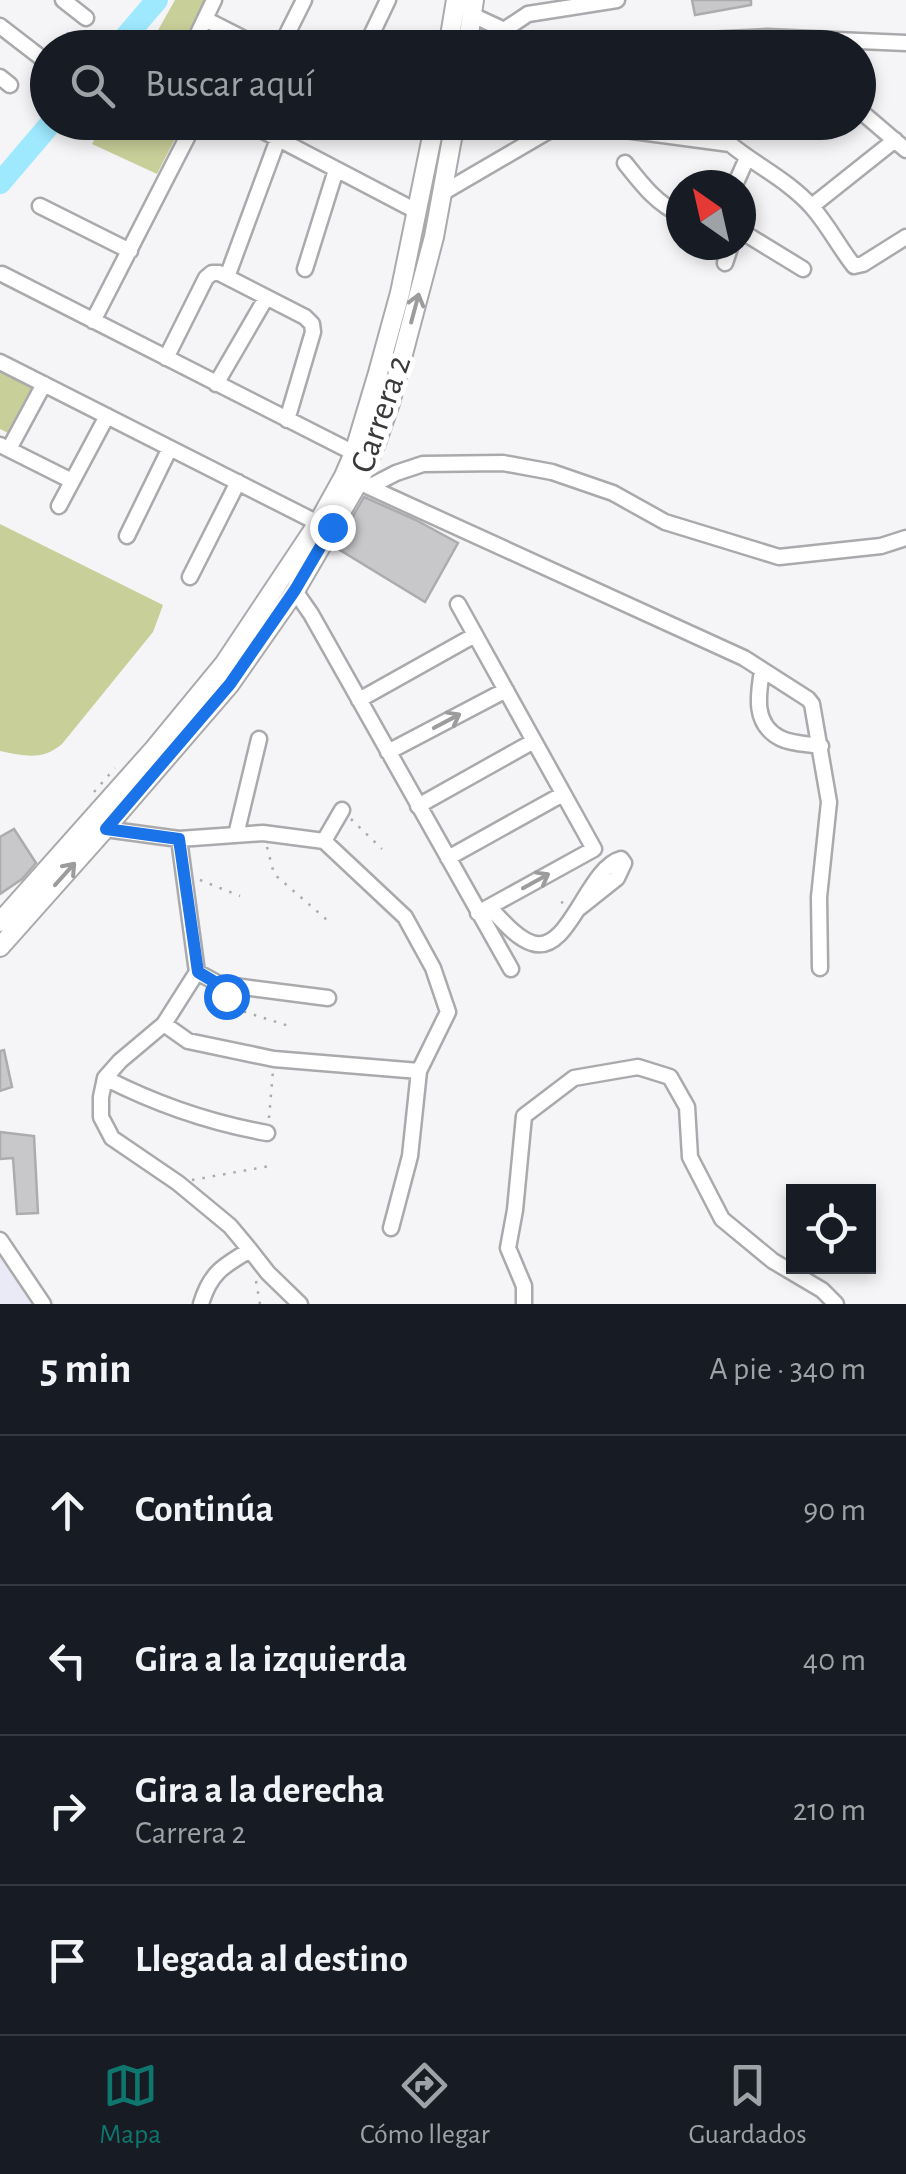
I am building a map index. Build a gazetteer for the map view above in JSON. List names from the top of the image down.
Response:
{
  "streets": {
    "main road": ["Carrera 2"]
  },
  "north": "top left",
  "page": {
    "search": "Buscar aquí",
    "heading": ["5 min", "A pie · 340 m"],
    "list": [
      ["Continúa", "90 m"],
      ["Gira a la izquierda", "40 m"],
      ["Gira a la derecha", "Carrera 2", "210 m"],
      "Llegada al destino"
    ],
    "nav": ["Mapa", "Cómo llegar", "Guardados"]
  }
}
